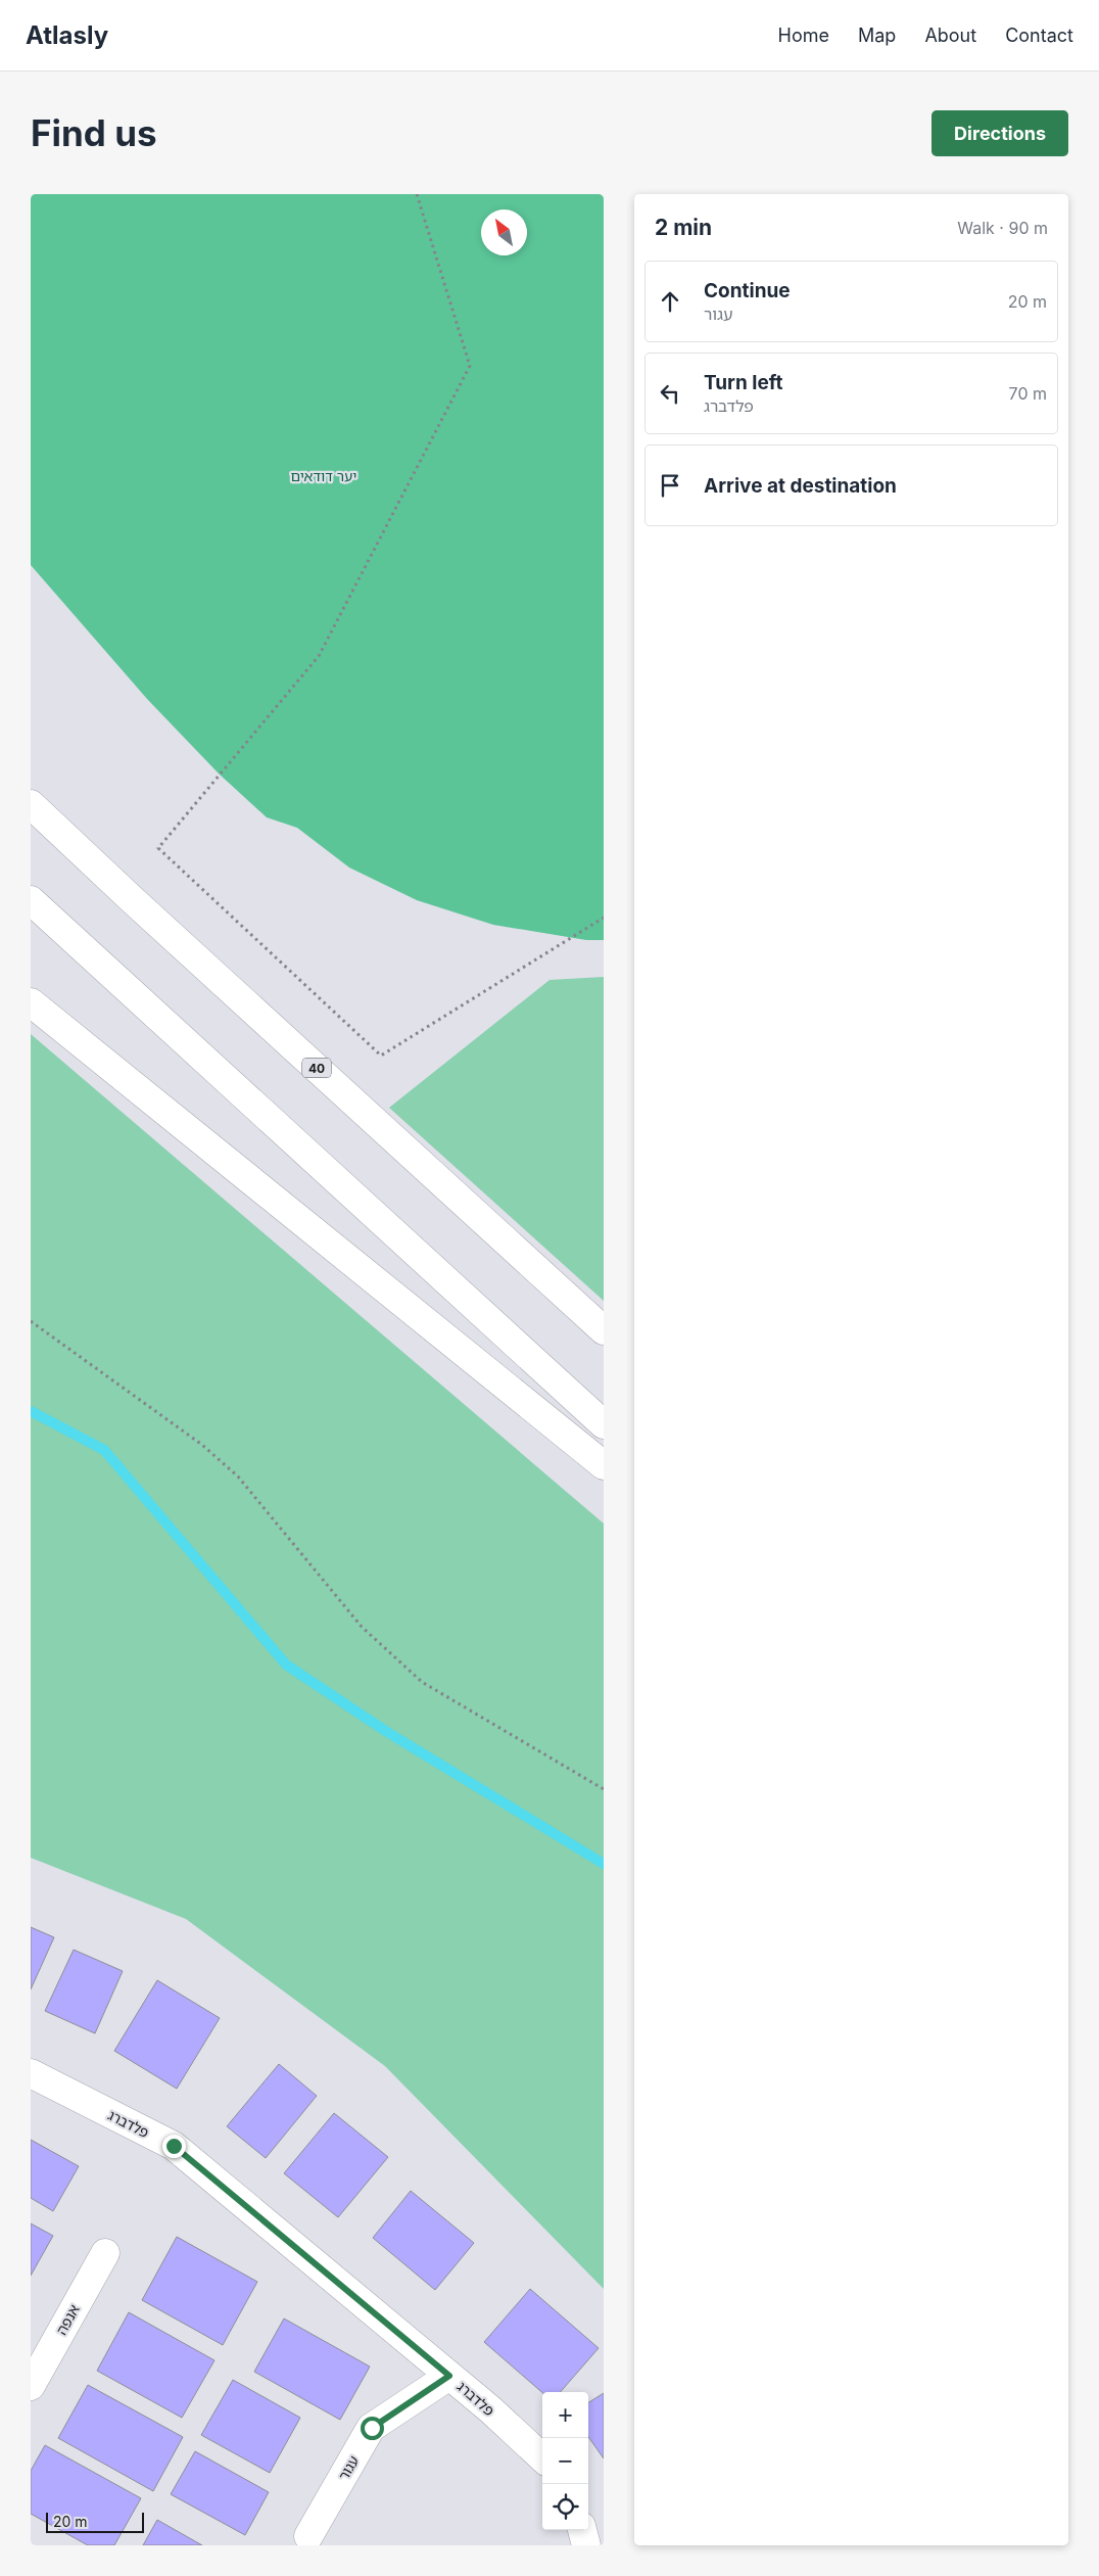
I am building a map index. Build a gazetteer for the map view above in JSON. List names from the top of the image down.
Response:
{
  "streets": {
    "main road": [
      "40",
      "פלדברג",
      "אנפה",
      "עגור"
    ]
  },
  "crossings": [
    ["פלדברג", "עגור"]
  ],
  "parks": ["יער דודאים"],
  "scale_bar": "20 m",
  "north": "top left",
  "page": {
    "header": "Atlasly",
    "nav": [
      "Home",
      "Map",
      "About",
      "Contact"
    ],
    "buttons": "Directions",
    "title": "Find us",
    "heading": ["2 min", "Walk · 90 m"],
    "list": [
      ["Continue", "עגור", "20 m"],
      ["Turn left", "פלדברג", "70 m"],
      "Arrive at destination"
    ],
    "map_buttons": ["+", "−"],
    "scale": "20 m"
  }
}
